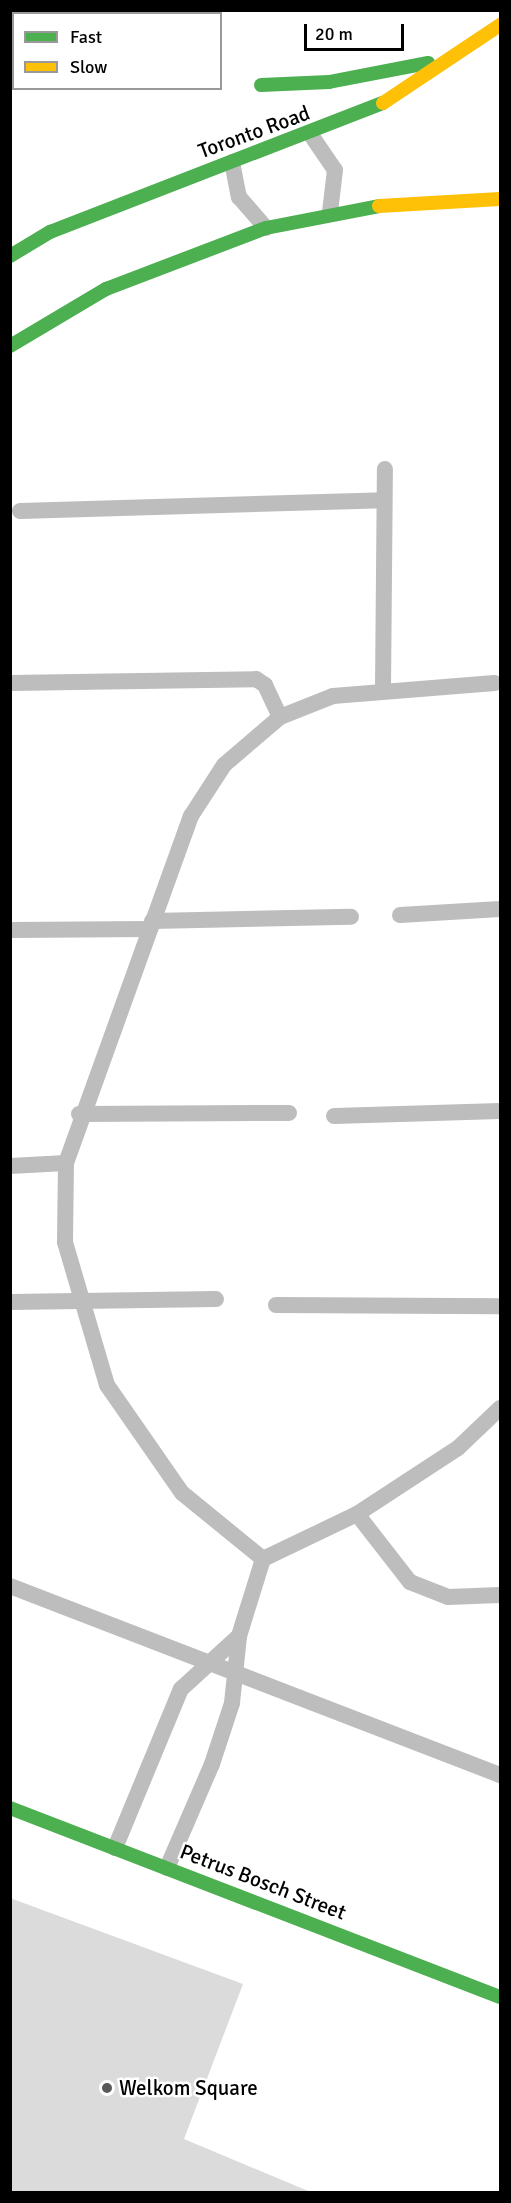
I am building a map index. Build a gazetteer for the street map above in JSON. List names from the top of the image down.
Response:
{
  "streets": {
    "street": ["Toronto Road", "Petrus Bosch Street"]
  },
  "places": ["Welkom Square"],
  "legend": ["Fast", "Slow"],
  "scale_bar": "20 m"
}
